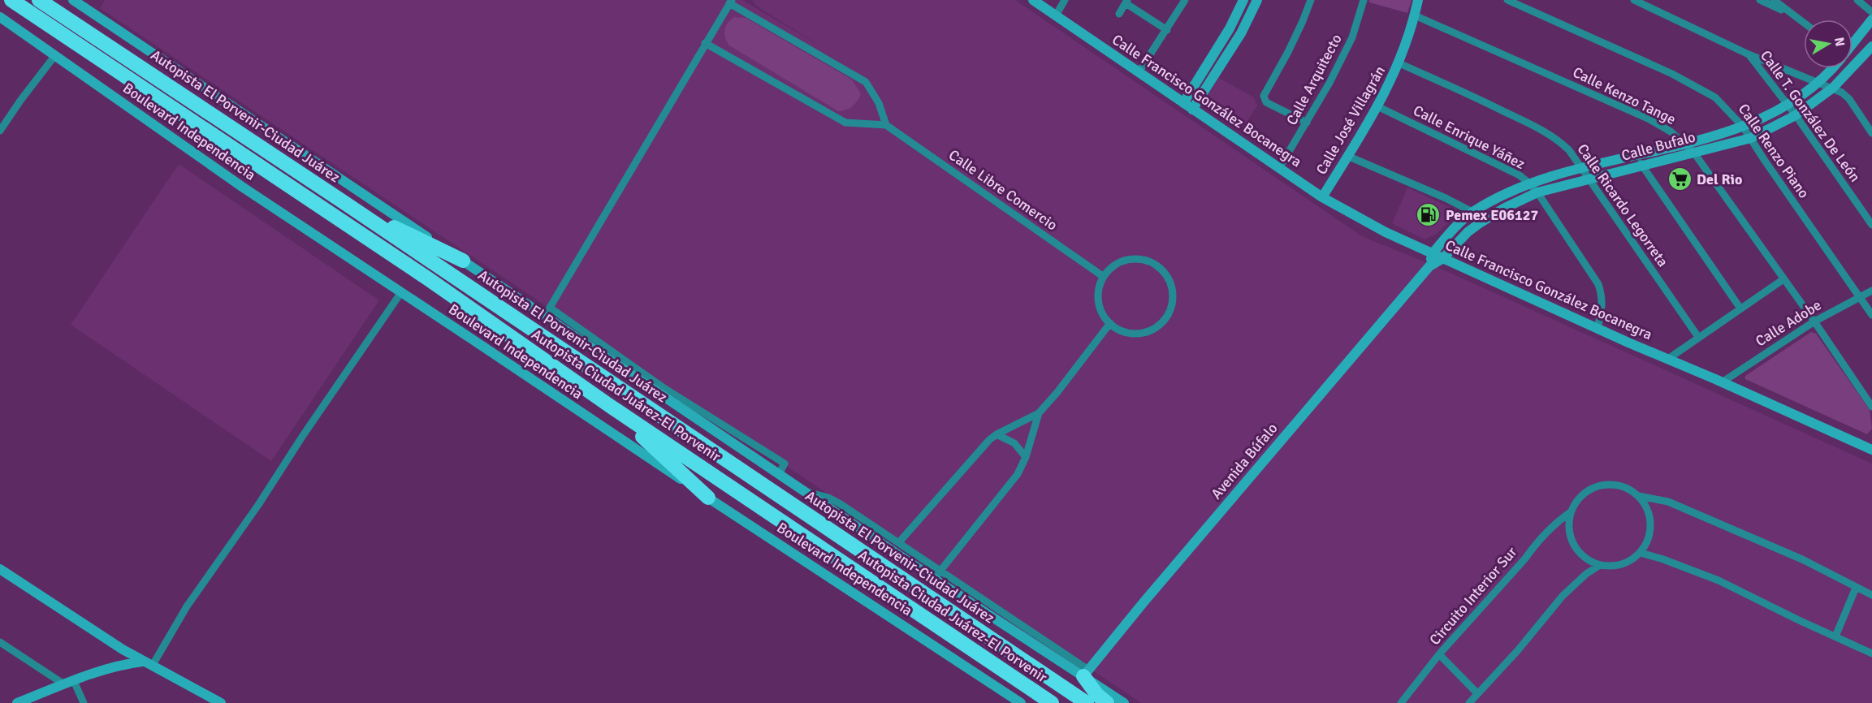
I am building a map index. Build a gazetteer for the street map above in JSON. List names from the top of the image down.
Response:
{
  "streets": {
    "highway": ["Autopista El Porvenir-Ciudad Juárez", "Autopista Ciudad Juárez-El Porvenir"],
    "main road": [
      "Calle Francisco González Bocanegra",
      "Calle José Villagrán",
      "Boulevard Independencia",
      "Calle Bufalo",
      "Avenida Búfalo"
    ],
    "street": [
      "Calle Arquitecto",
      "Calle Kenzo Tange",
      "Calle T. González De León",
      "Calle Enrique Yáñez",
      "Calle Renzo Piano",
      "Calle Libre Comercio",
      "Calle Ricardo Legorreta",
      "Calle Adobe",
      "Circuito Interior Sur"
    ]
  },
  "crossings": [
    ["Calle Arquitecto", "Calle Francisco González Bocanegra"],
    ["Calle Kenzo Tange", "Calle José Villagrán"],
    ["Calle Kenzo Tange", "Calle Bufalo"],
    ["Calle Kenzo Tange", "Calle Adobe"],
    ["Calle Francisco González Bocanegra", "Calle José Villagrán"],
    ["Calle Francisco González Bocanegra", "Calle Enrique Yáñez"],
    ["Calle Francisco González Bocanegra", "Calle Bufalo"],
    ["Calle Francisco González Bocanegra", "Calle Adobe"],
    ["Calle Francisco González Bocanegra", "Avenida Búfalo"],
    ["Calle T. González De León", "Calle Bufalo"],
    ["Calle José Villagrán", "Calle Enrique Yáñez"],
    ["Calle José Villagrán", "Calle Ricardo Legorreta"],
    ["Calle Enrique Yáñez", "Calle Bufalo"],
    ["Calle Bufalo", "Calle Renzo Piano"],
    ["Calle Bufalo", "Calle Ricardo Legorreta"],
    ["Calle Bufalo", "Avenida Búfalo"],
    ["Calle Renzo Piano", "Calle Adobe"]
  ],
  "places": {
    "supermarket": ["Del Rio"],
    "fuel station": ["Pemex E06127"]
  },
  "north": "right"
}
